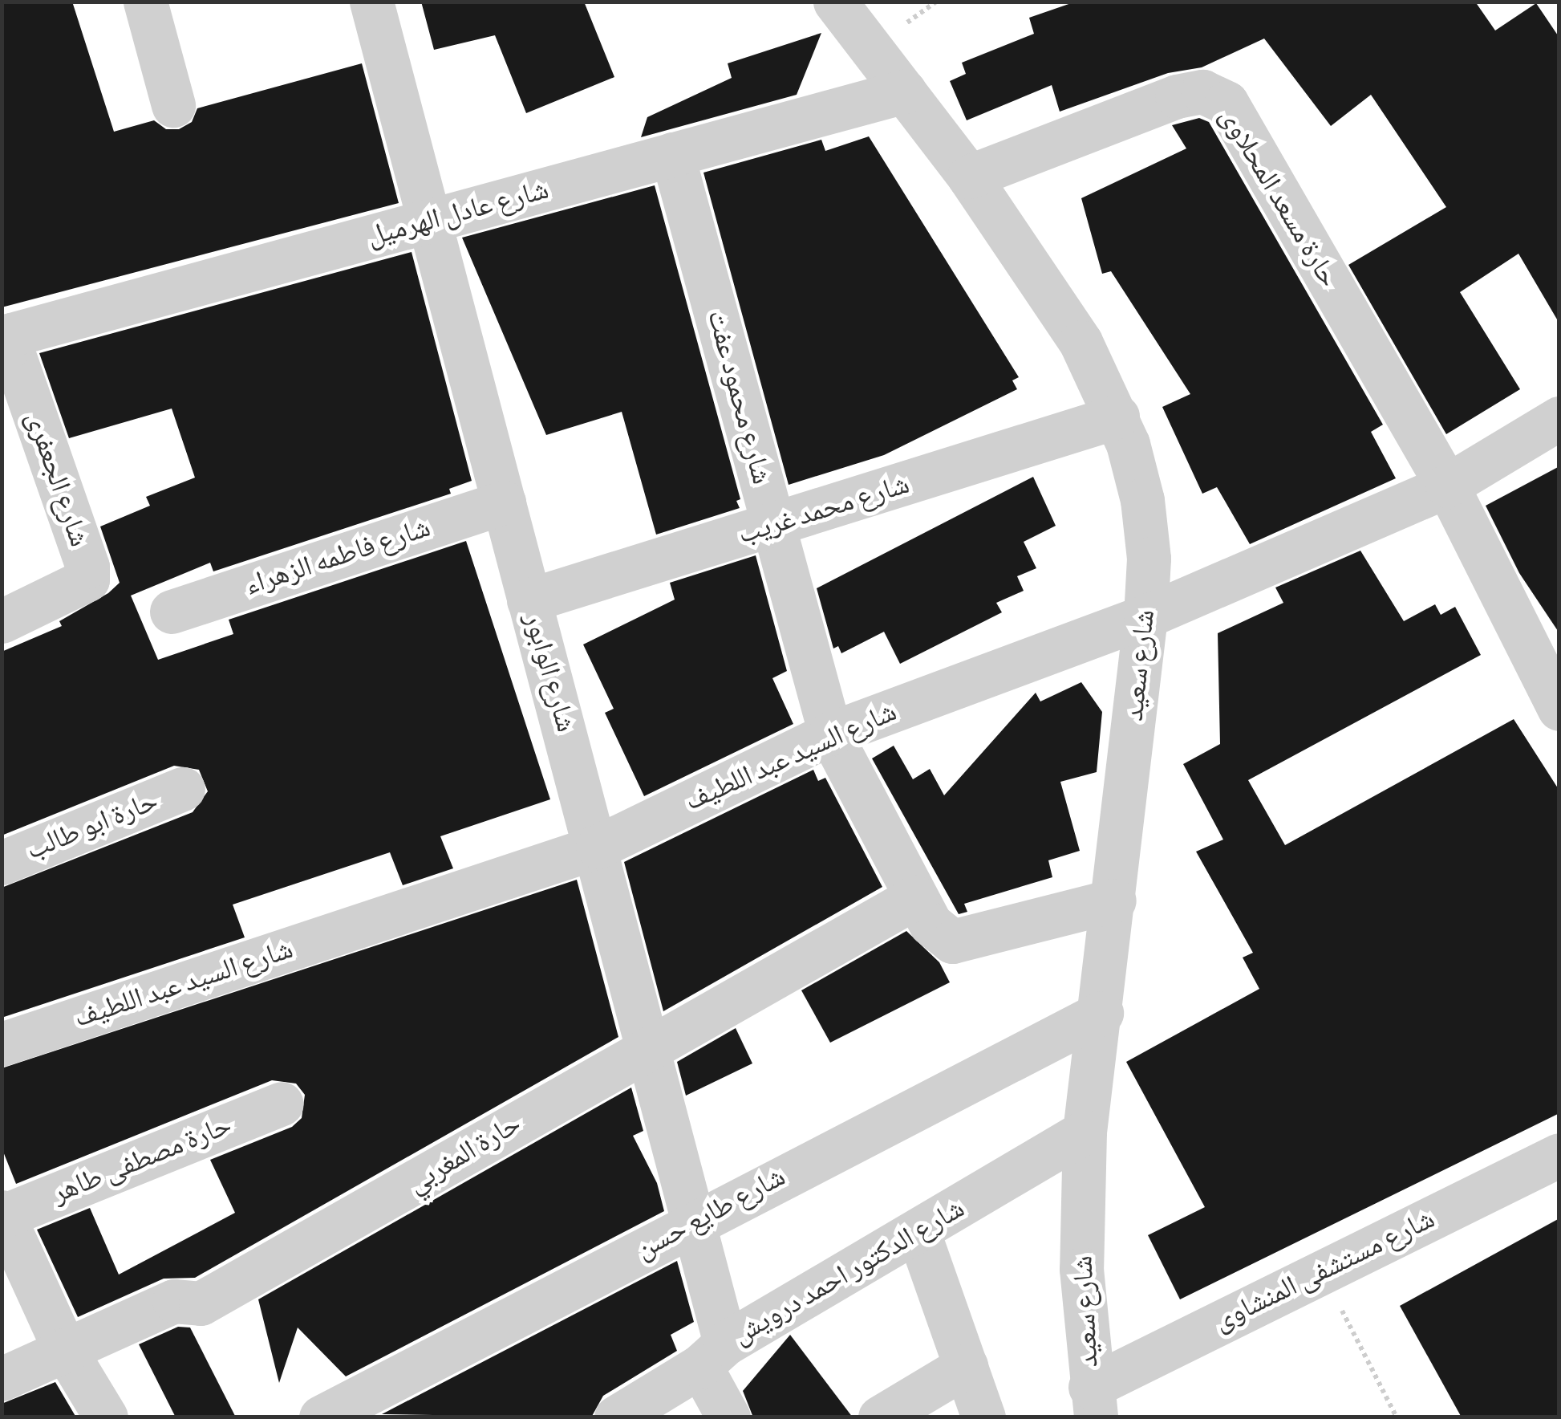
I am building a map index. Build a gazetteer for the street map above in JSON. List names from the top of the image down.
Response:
{
  "streets": {
    "street": [
      "حارة مسعد المحلاوى",
      "شارع عادل الهرميل",
      "شارع محمود عفت",
      "شارع الجعفرى",
      "شارع محمد غريب",
      "شارع فاطمه الزهراء",
      "شارع سعيد",
      "شارع الوابور",
      "شارع السيد عبد اللطيف",
      "حارة ابو طالب",
      "حارة المغربي",
      "حارة مصطفى طاهر",
      "شارع طايع حسن",
      "شارع مستشفى المنشاوى",
      "شارع الدكتور احمد درويش"
    ]
  },
  "crossings": [
    ["حارة مسعد المحلاوى", "شارع سعيد"],
    ["حارة مسعد المحلاوى", "شارع السيد عبد اللطيف"],
    ["شارع عادل الهرميل", "شارع محمود عفت"],
    ["شارع عادل الهرميل", "شارع الجعفرى"],
    ["شارع عادل الهرميل", "شارع سعيد"],
    ["شارع عادل الهرميل", "شارع الوابور"],
    ["شارع محمود عفت", "شارع محمد غريب"],
    ["شارع محمود عفت", "شارع سعيد"],
    ["شارع محمود عفت", "شارع السيد عبد اللطيف"],
    ["شارع محمود عفت", "حارة المغربي"],
    ["شارع محمد غريب", "شارع سعيد"],
    ["شارع محمد غريب", "شارع الوابور"],
    ["شارع فاطمه الزهراء", "شارع الوابور"],
    ["شارع سعيد", "شارع السيد عبد اللطيف"],
    ["شارع سعيد", "شارع طايع حسن"],
    ["شارع سعيد", "شارع مستشفى المنشاوى"],
    ["شارع سعيد", "شارع الدكتور احمد درويش"],
    ["شارع الوابور", "شارع السيد عبد اللطيف"],
    ["شارع الوابور", "حارة المغربي"],
    ["شارع الوابور", "شارع طايع حسن"],
    ["شارع الوابور", "شارع الدكتور احمد درويش"]
  ]
}
